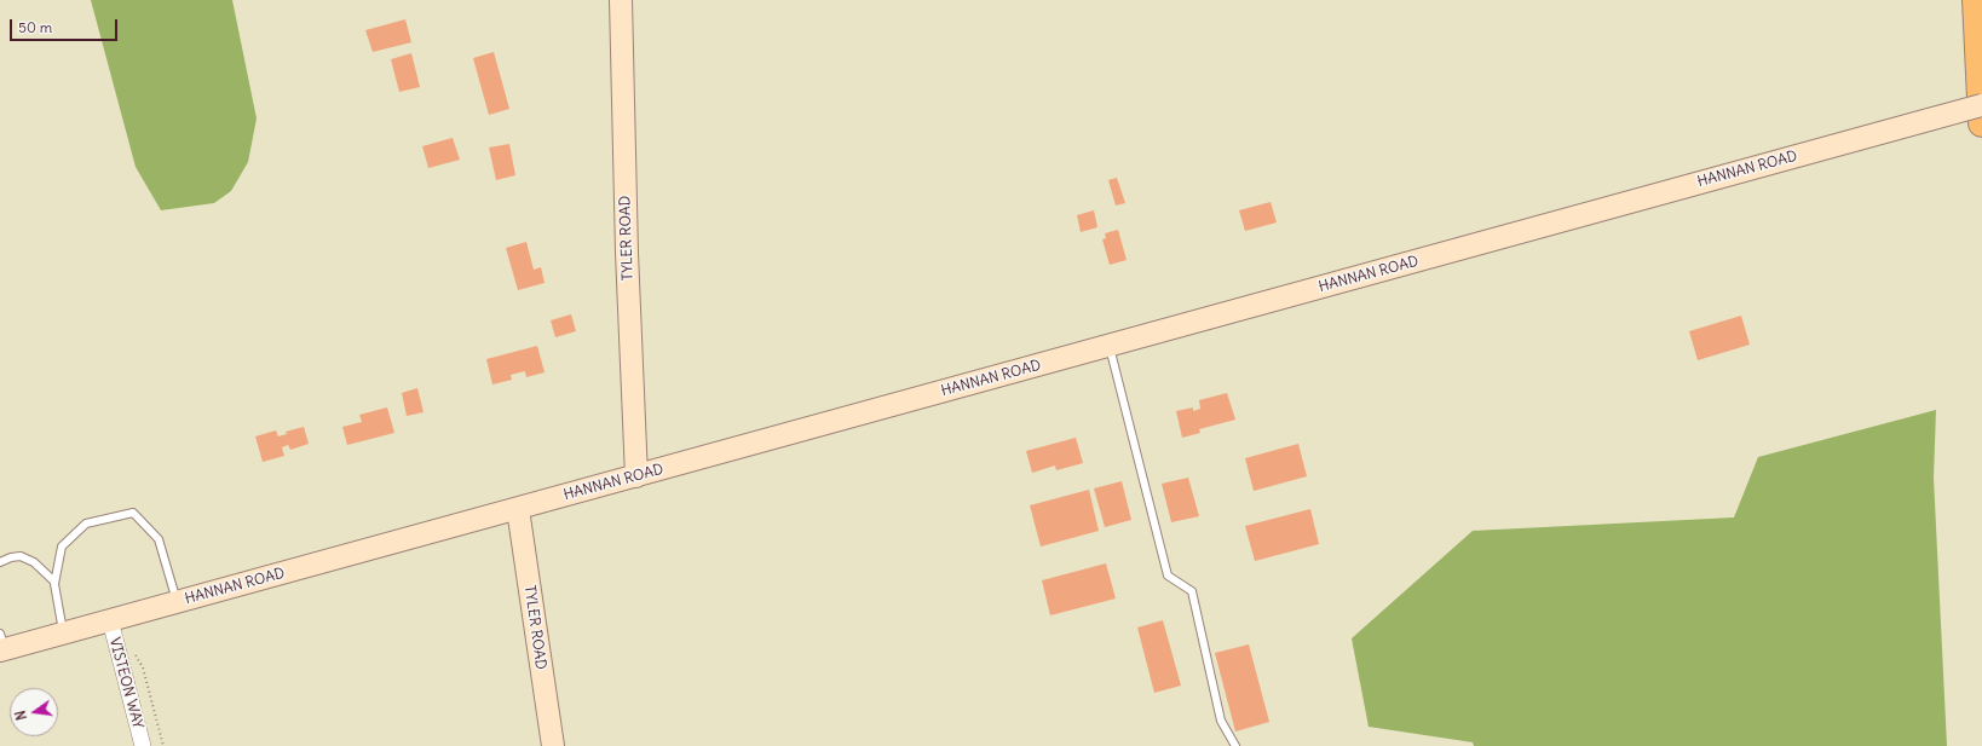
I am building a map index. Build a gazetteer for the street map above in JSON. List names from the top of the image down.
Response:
{
  "streets": {
    "street": ["HANNAN ROAD", "TYLER ROAD", "VISTEON WAY"]
  },
  "crossings": [
    ["HANNAN ROAD", "TYLER ROAD"],
    ["HANNAN ROAD", "VISTEON WAY"]
  ],
  "scale_bar": "50 m",
  "north": "left"
}
